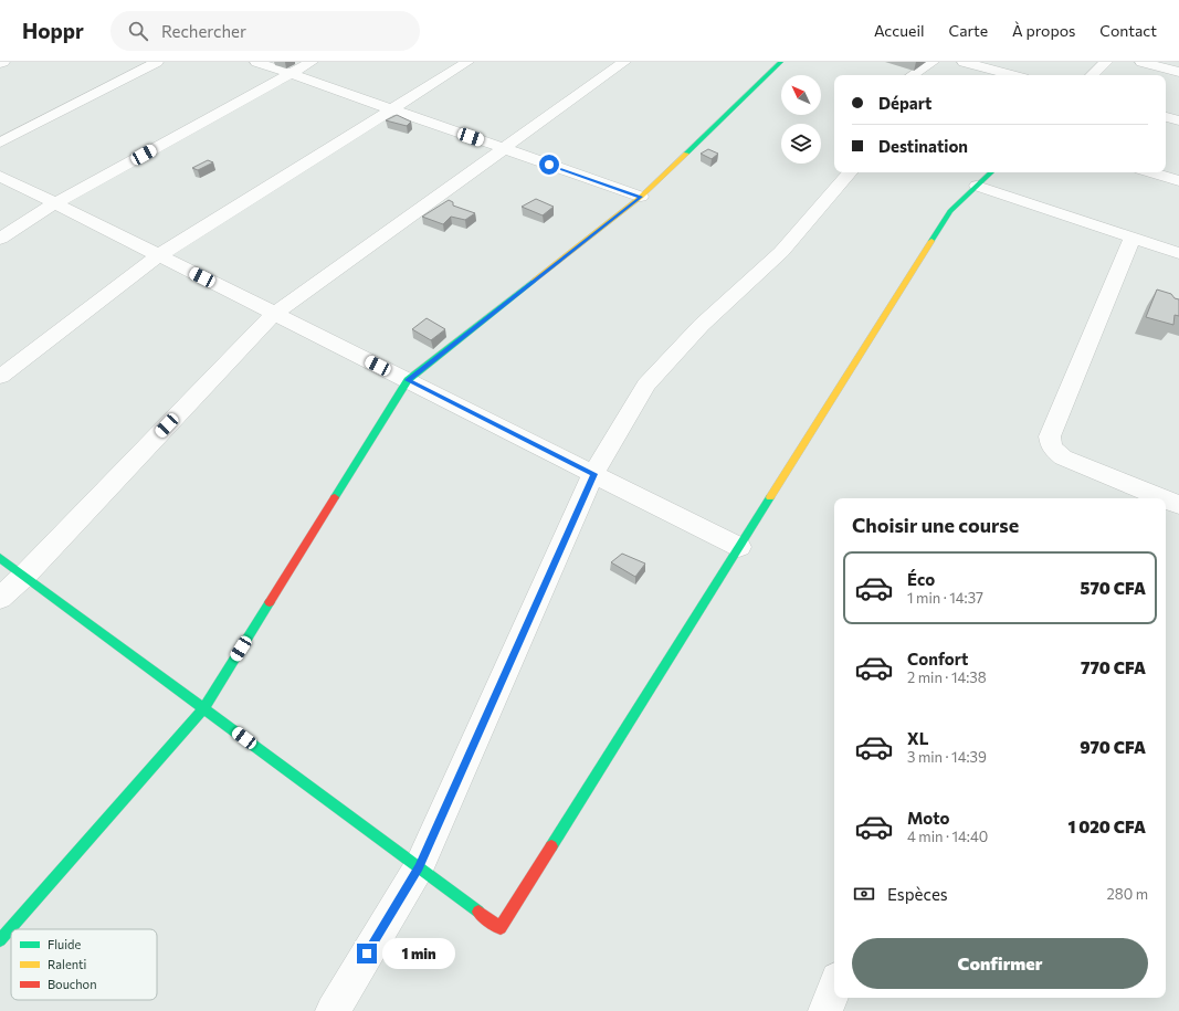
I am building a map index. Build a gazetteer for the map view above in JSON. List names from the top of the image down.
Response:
{
  "legend": ["Fluide", "Ralenti", "Bouchon"],
  "north": "top left",
  "page": {
    "header": "Hoppr",
    "search": "Rechercher",
    "nav": [
      "Accueil",
      "Carte",
      "À propos",
      "Contact"
    ],
    "banner": ["Départ", "Destination"],
    "heading": "Choisir une course",
    "list": [
      {
        "name": "Éco",
        "note": "1 min · 14:37",
        "value": "570 CFA"
      },
      {
        "name": "Confort",
        "note": "2 min · 14:38",
        "value": "770 CFA"
      },
      {
        "name": "XL",
        "note": "3 min · 14:39",
        "value": "970 CFA"
      },
      {
        "name": "Moto",
        "note": "4 min · 14:40",
        "value": "1 020 CFA"
      }
    ],
    "pay": ["Espèces", "280 m"],
    "buttons": "Confirmer",
    "bubble": "1 min"
  }
}
